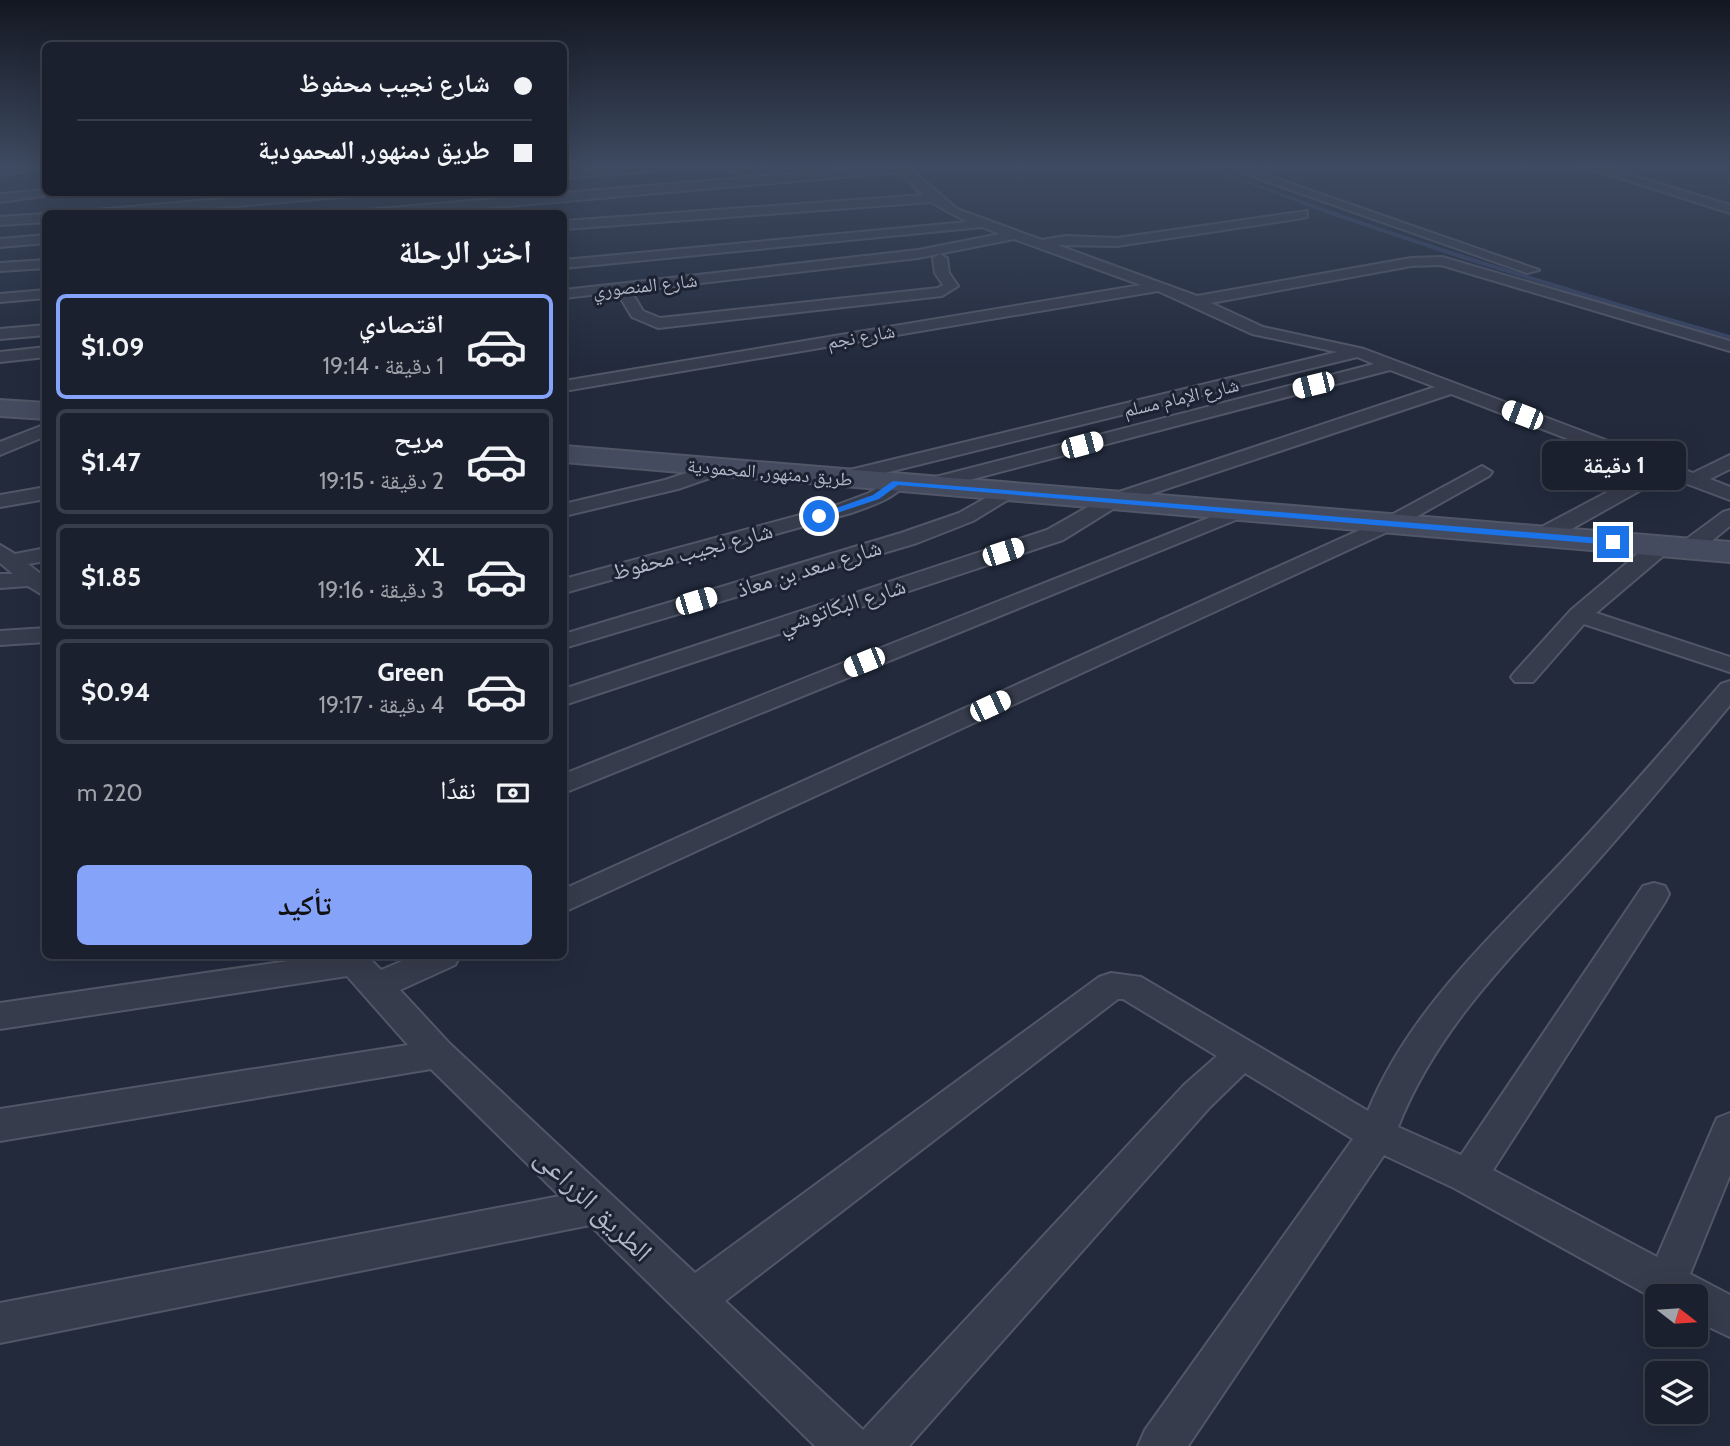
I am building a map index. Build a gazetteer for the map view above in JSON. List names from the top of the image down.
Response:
{
  "streets": {
    "main road": ["طريق دمنهور, المحمودية"],
    "street": [
      "شارع المنصوري",
      "شارع نجم",
      "شارع الإمام مسلم",
      "شارع نجيب محفوظ",
      "شارع سعد بن معاذ",
      "شارع البكاتوشي",
      "الطريق الزراعى"
    ]
  },
  "crossings": [
    ["شارع الإمام مسلم", "طريق دمنهور, المحمودية"],
    ["طريق دمنهور, المحمودية", "شارع نجيب محفوظ"],
    ["طريق دمنهور, المحمودية", "شارع سعد بن معاذ"],
    ["طريق دمنهور, المحمودية", "شارع البكاتوشي"]
  ],
  "north": "right",
  "page": {
    "banner": ["شارع نجيب محفوظ", "طريق دمنهور, المحمودية"],
    "heading": "اختر الرحلة",
    "list": [
      {
        "name": "اقتصادي",
        "note": "1 دقيقة · 19:14",
        "value": "$1.09"
      },
      {
        "name": "مريح",
        "note": "2 دقيقة · 19:15",
        "value": "$1.47"
      },
      {
        "name": "XL",
        "note": "3 دقيقة · 19:16",
        "value": "$1.85"
      },
      {
        "name": "Green",
        "note": "4 دقيقة · 19:17",
        "value": "$0.94"
      }
    ],
    "bubble": "1 دقيقة",
    "pay": ["نقدًا", "220 m"],
    "buttons": "تأكيد"
  }
}
